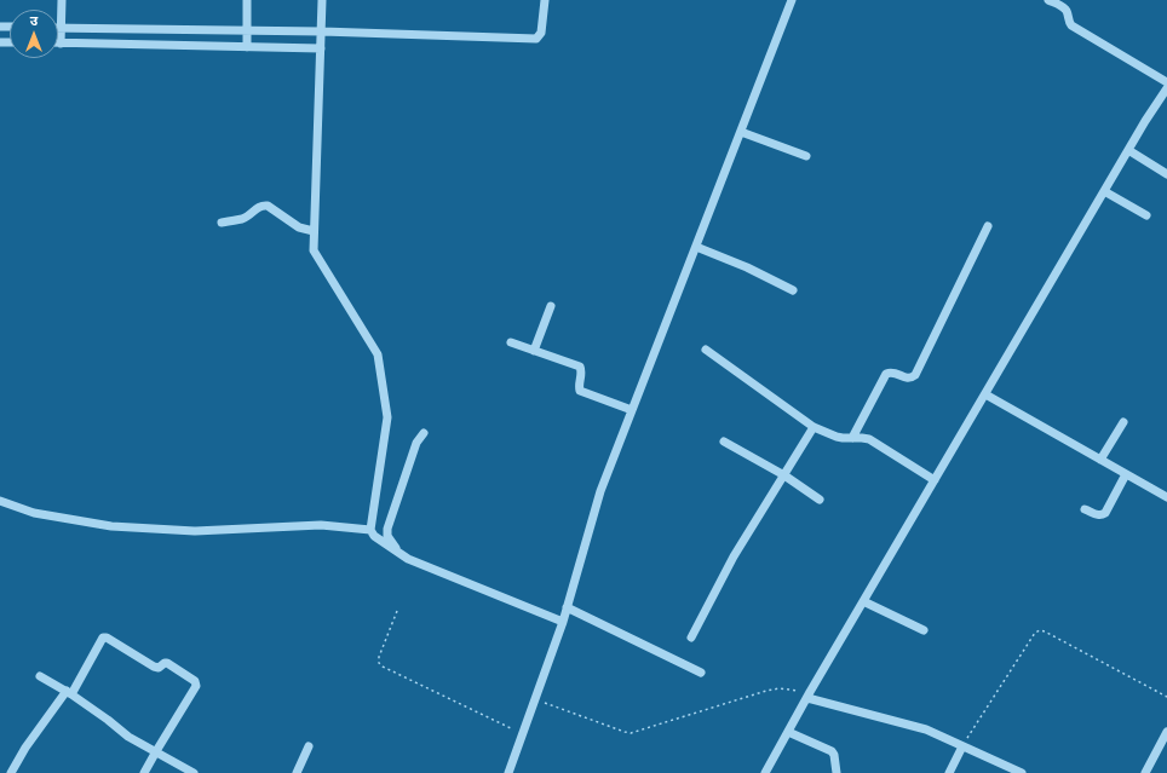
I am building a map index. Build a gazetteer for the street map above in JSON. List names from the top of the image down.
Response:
{
  "north": "top"
}
